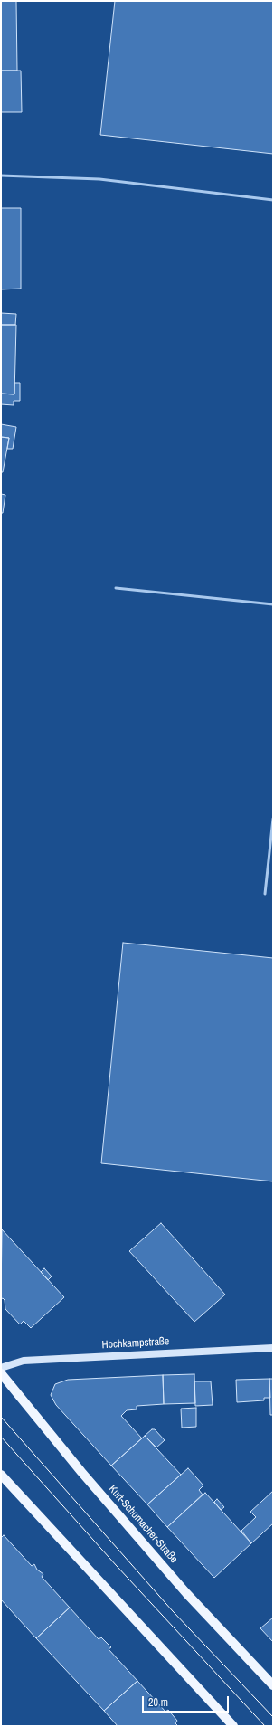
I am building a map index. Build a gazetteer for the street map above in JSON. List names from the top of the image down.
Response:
{
  "streets": {
    "main road": ["Kurt-Schumacher-Straße"],
    "street": ["Hochkampstraße"]
  },
  "scale_bar": "20 m"
}
